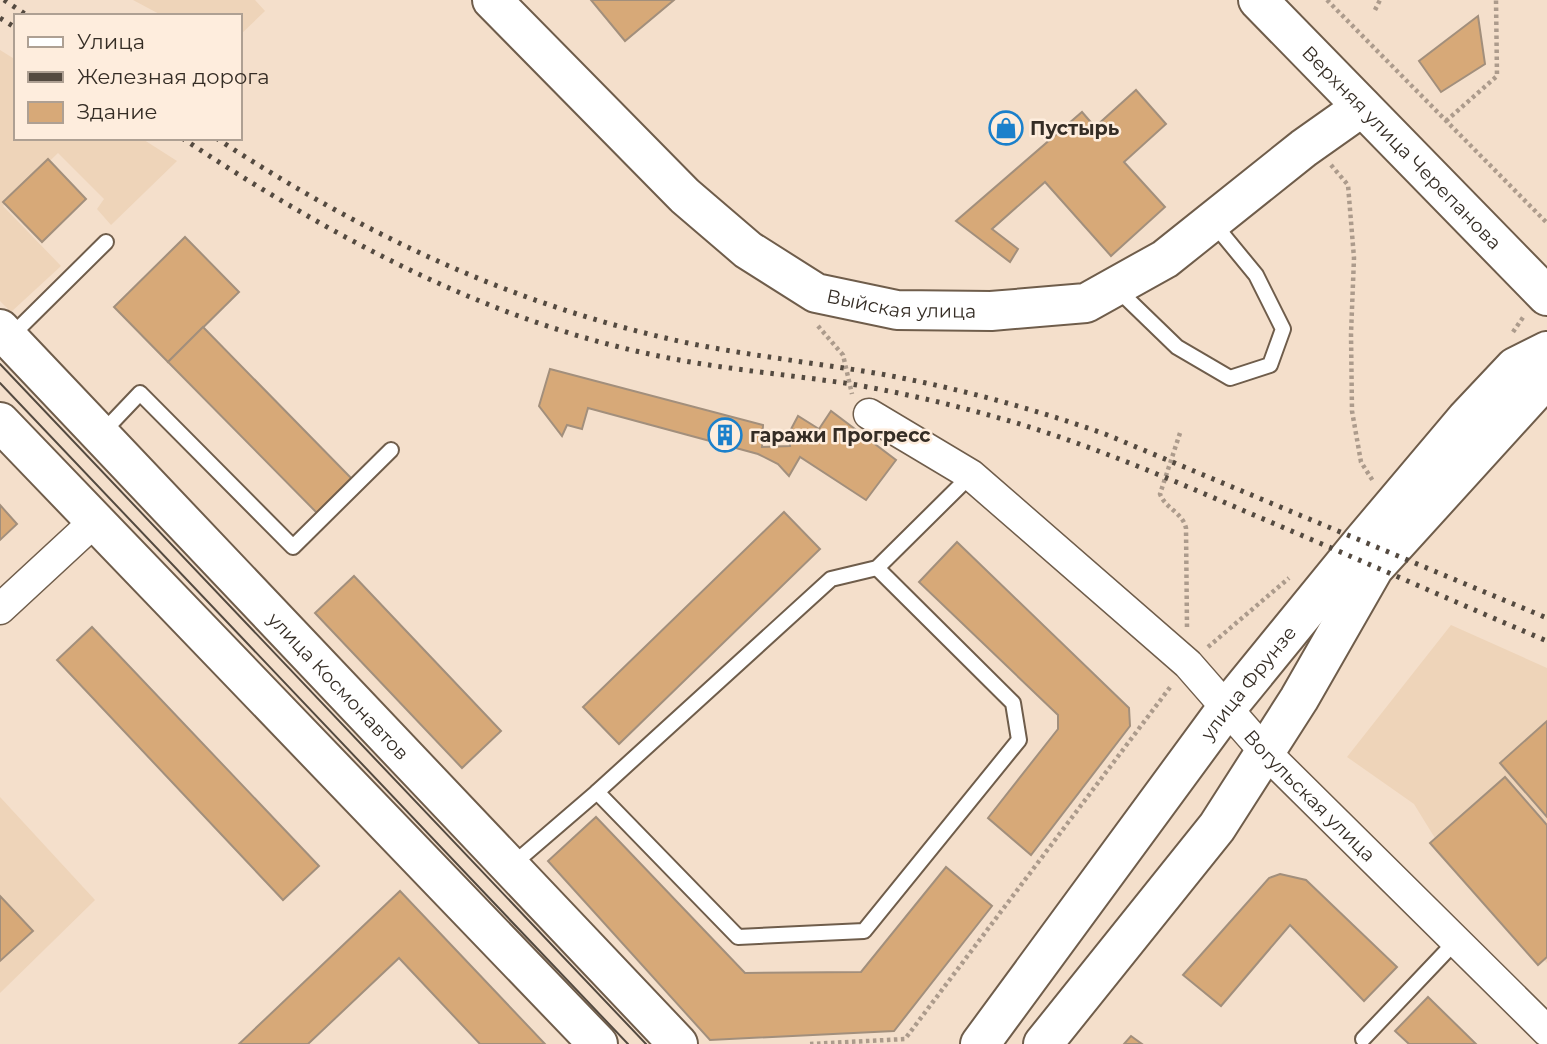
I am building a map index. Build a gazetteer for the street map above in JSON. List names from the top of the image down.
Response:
{
  "streets": {
    "main road": [
      "Верхняя улица Черепанова",
      "Выйская улица",
      "улица Фрунзе",
      "улица Космонавтов"
    ],
    "street": ["Вогульская улица"]
  },
  "crossings": [
    ["Верхняя улица Черепанова", "Выйская улица"],
    ["улица Фрунзе", "Вогульская улица"]
  ],
  "places": {
    "shop": ["Пустырь"],
    "building": ["гаражи Прогресс"]
  },
  "legend": ["Улица", "Железная дорога", "Здание"]
}
